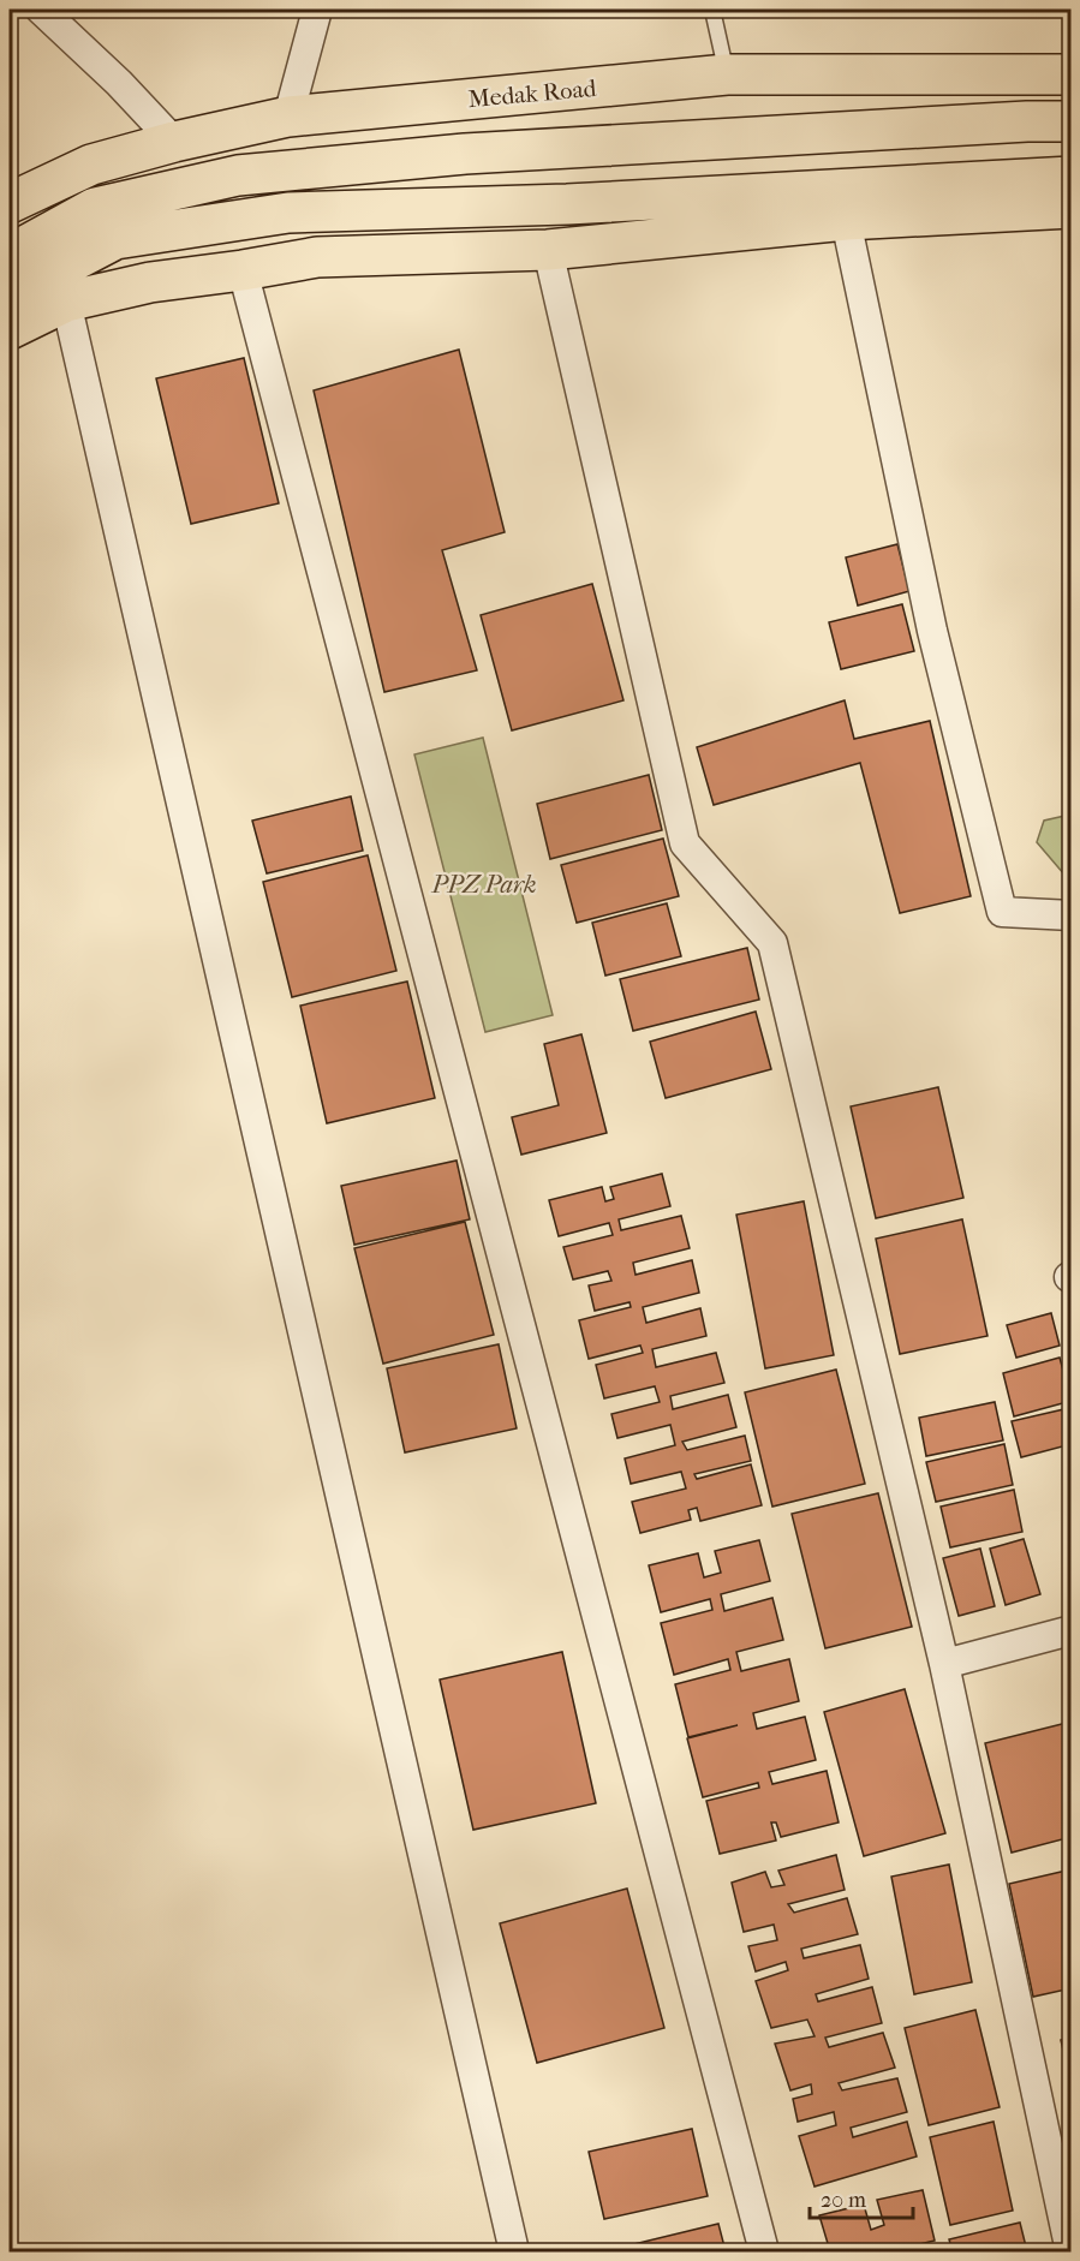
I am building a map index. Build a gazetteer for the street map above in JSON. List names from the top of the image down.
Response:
{
  "streets": {
    "main road": ["Medak Road"]
  },
  "parks": ["PPZ Park"],
  "scale_bar": "20 m"
}
